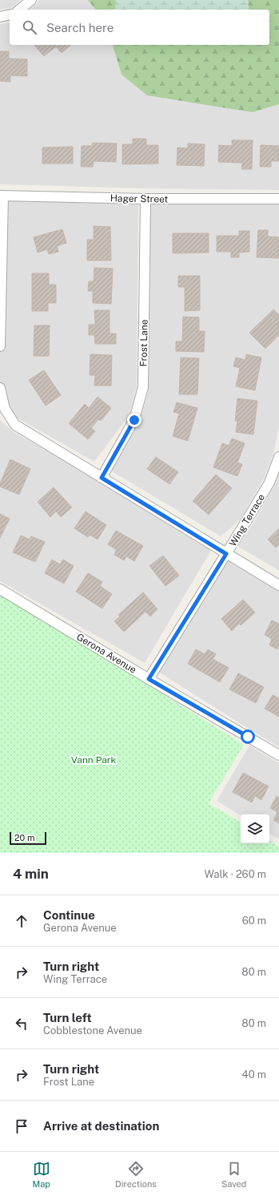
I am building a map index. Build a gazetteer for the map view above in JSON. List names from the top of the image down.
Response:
{
  "streets": {
    "street": [
      "Hager Street",
      "Frost Lane",
      "Wing Terrace",
      "Gerona Avenue"
    ]
  },
  "crossings": [
    ["Hager Street", "Frost Lane"],
    ["Wing Terrace", "Gerona Avenue"]
  ],
  "parks": ["Vann Park"],
  "scale_bar": "20 m",
  "page": {
    "search": "Search here",
    "scale": "20 m",
    "heading": ["4 min", "Walk · 260 m"],
    "list": [
      ["Continue", "Gerona Avenue", "60 m"],
      ["Turn right", "Wing Terrace", "80 m"],
      ["Turn left", "Cobblestone Avenue", "80 m"],
      ["Turn right", "Frost Lane", "40 m"],
      "Arrive at destination"
    ],
    "nav": ["Map", "Directions", "Saved"]
  }
}
